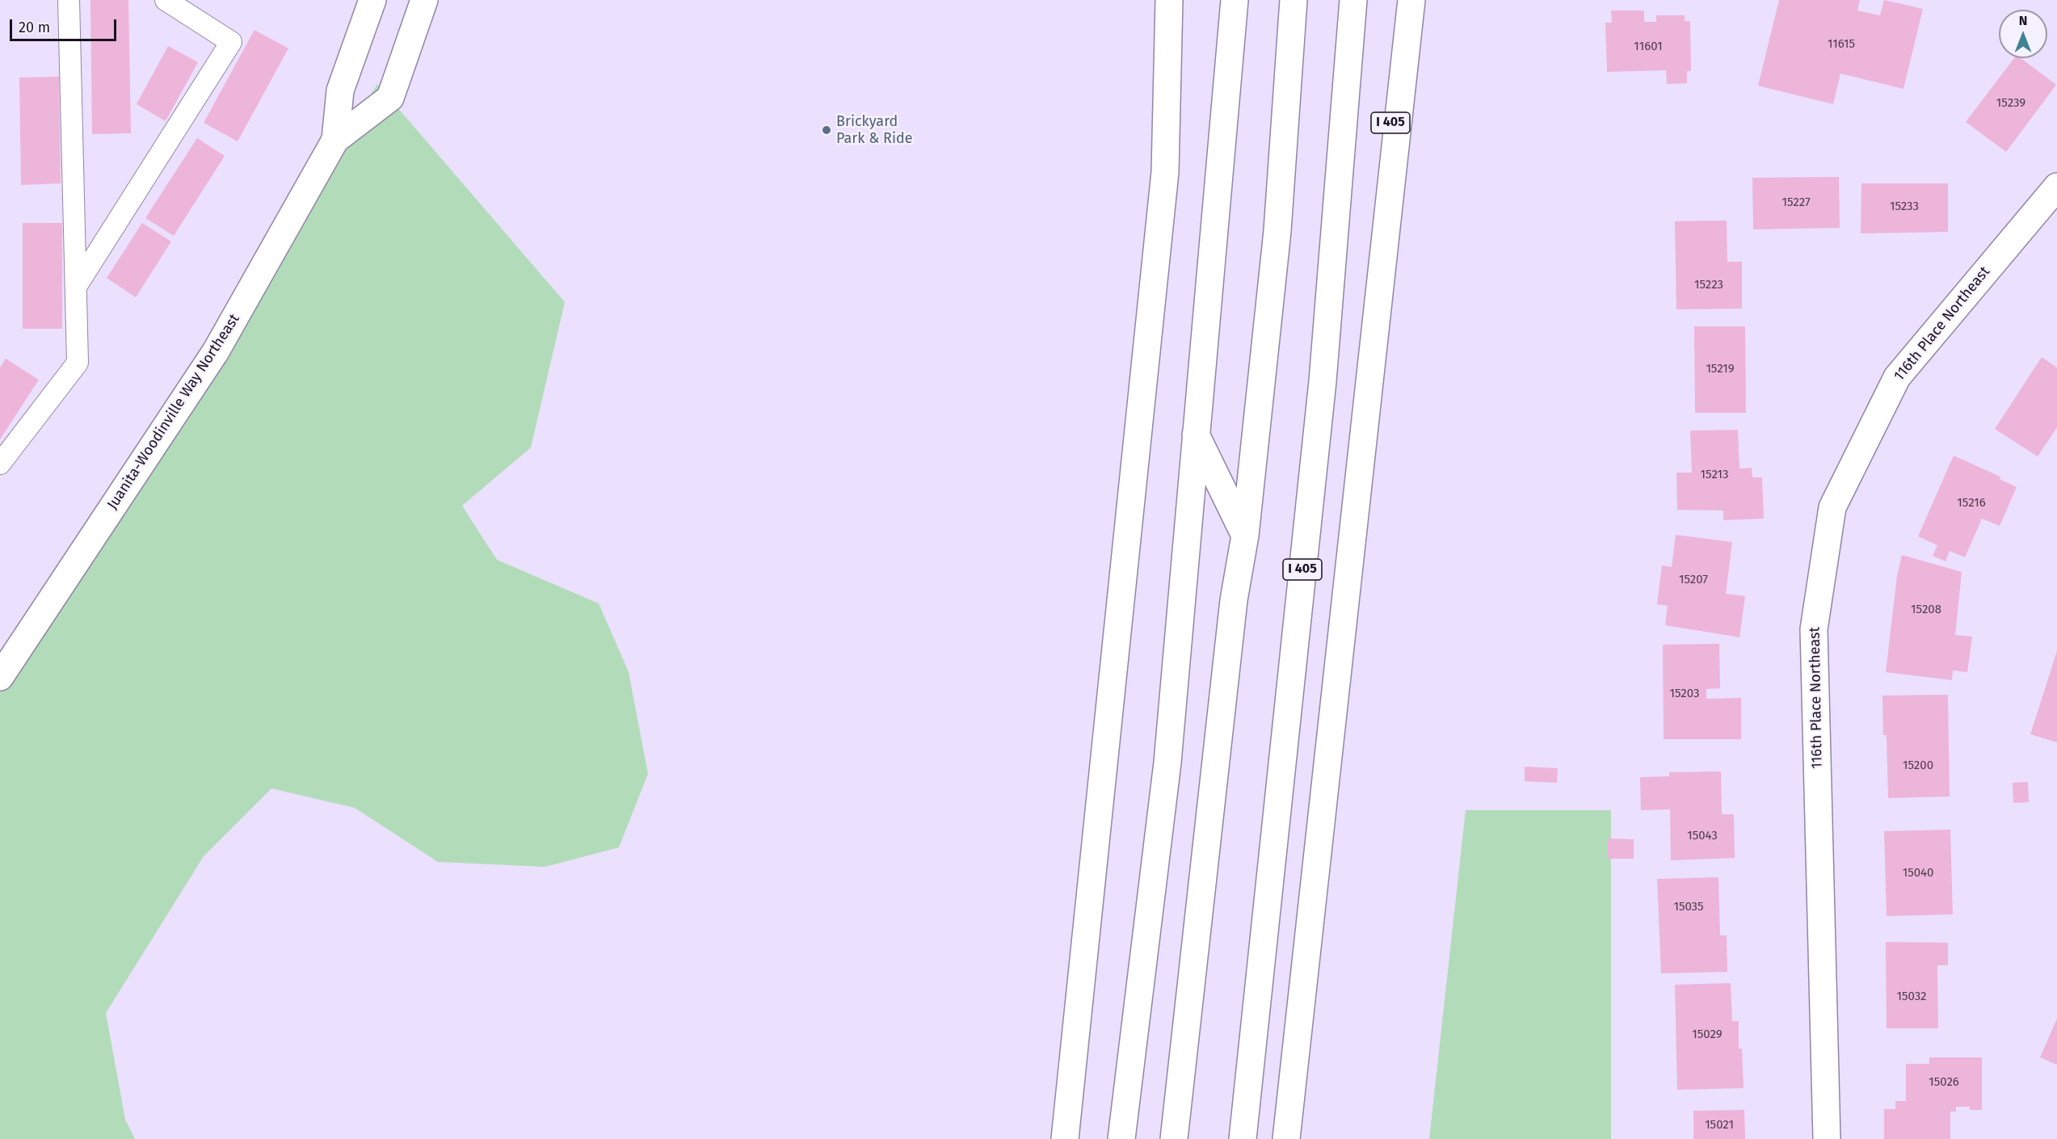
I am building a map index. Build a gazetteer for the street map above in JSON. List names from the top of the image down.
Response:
{
  "streets": {
    "main road": ["I 405", "116th Place Northeast", "Juanita-Woodinville Way Northeast"]
  },
  "places": ["Brickyard Park & Ride"],
  "house_numbers": [
    "11615",
    "11601",
    "15239",
    "15227",
    "15233",
    "15223",
    "15219",
    "15213",
    "15216",
    "15207",
    "15208",
    "15203",
    "15200",
    "15043",
    "15040",
    "15035",
    "15032",
    "15029",
    "15026",
    "15021"
  ],
  "scale_bar": "20 m",
  "north": "top"
}
